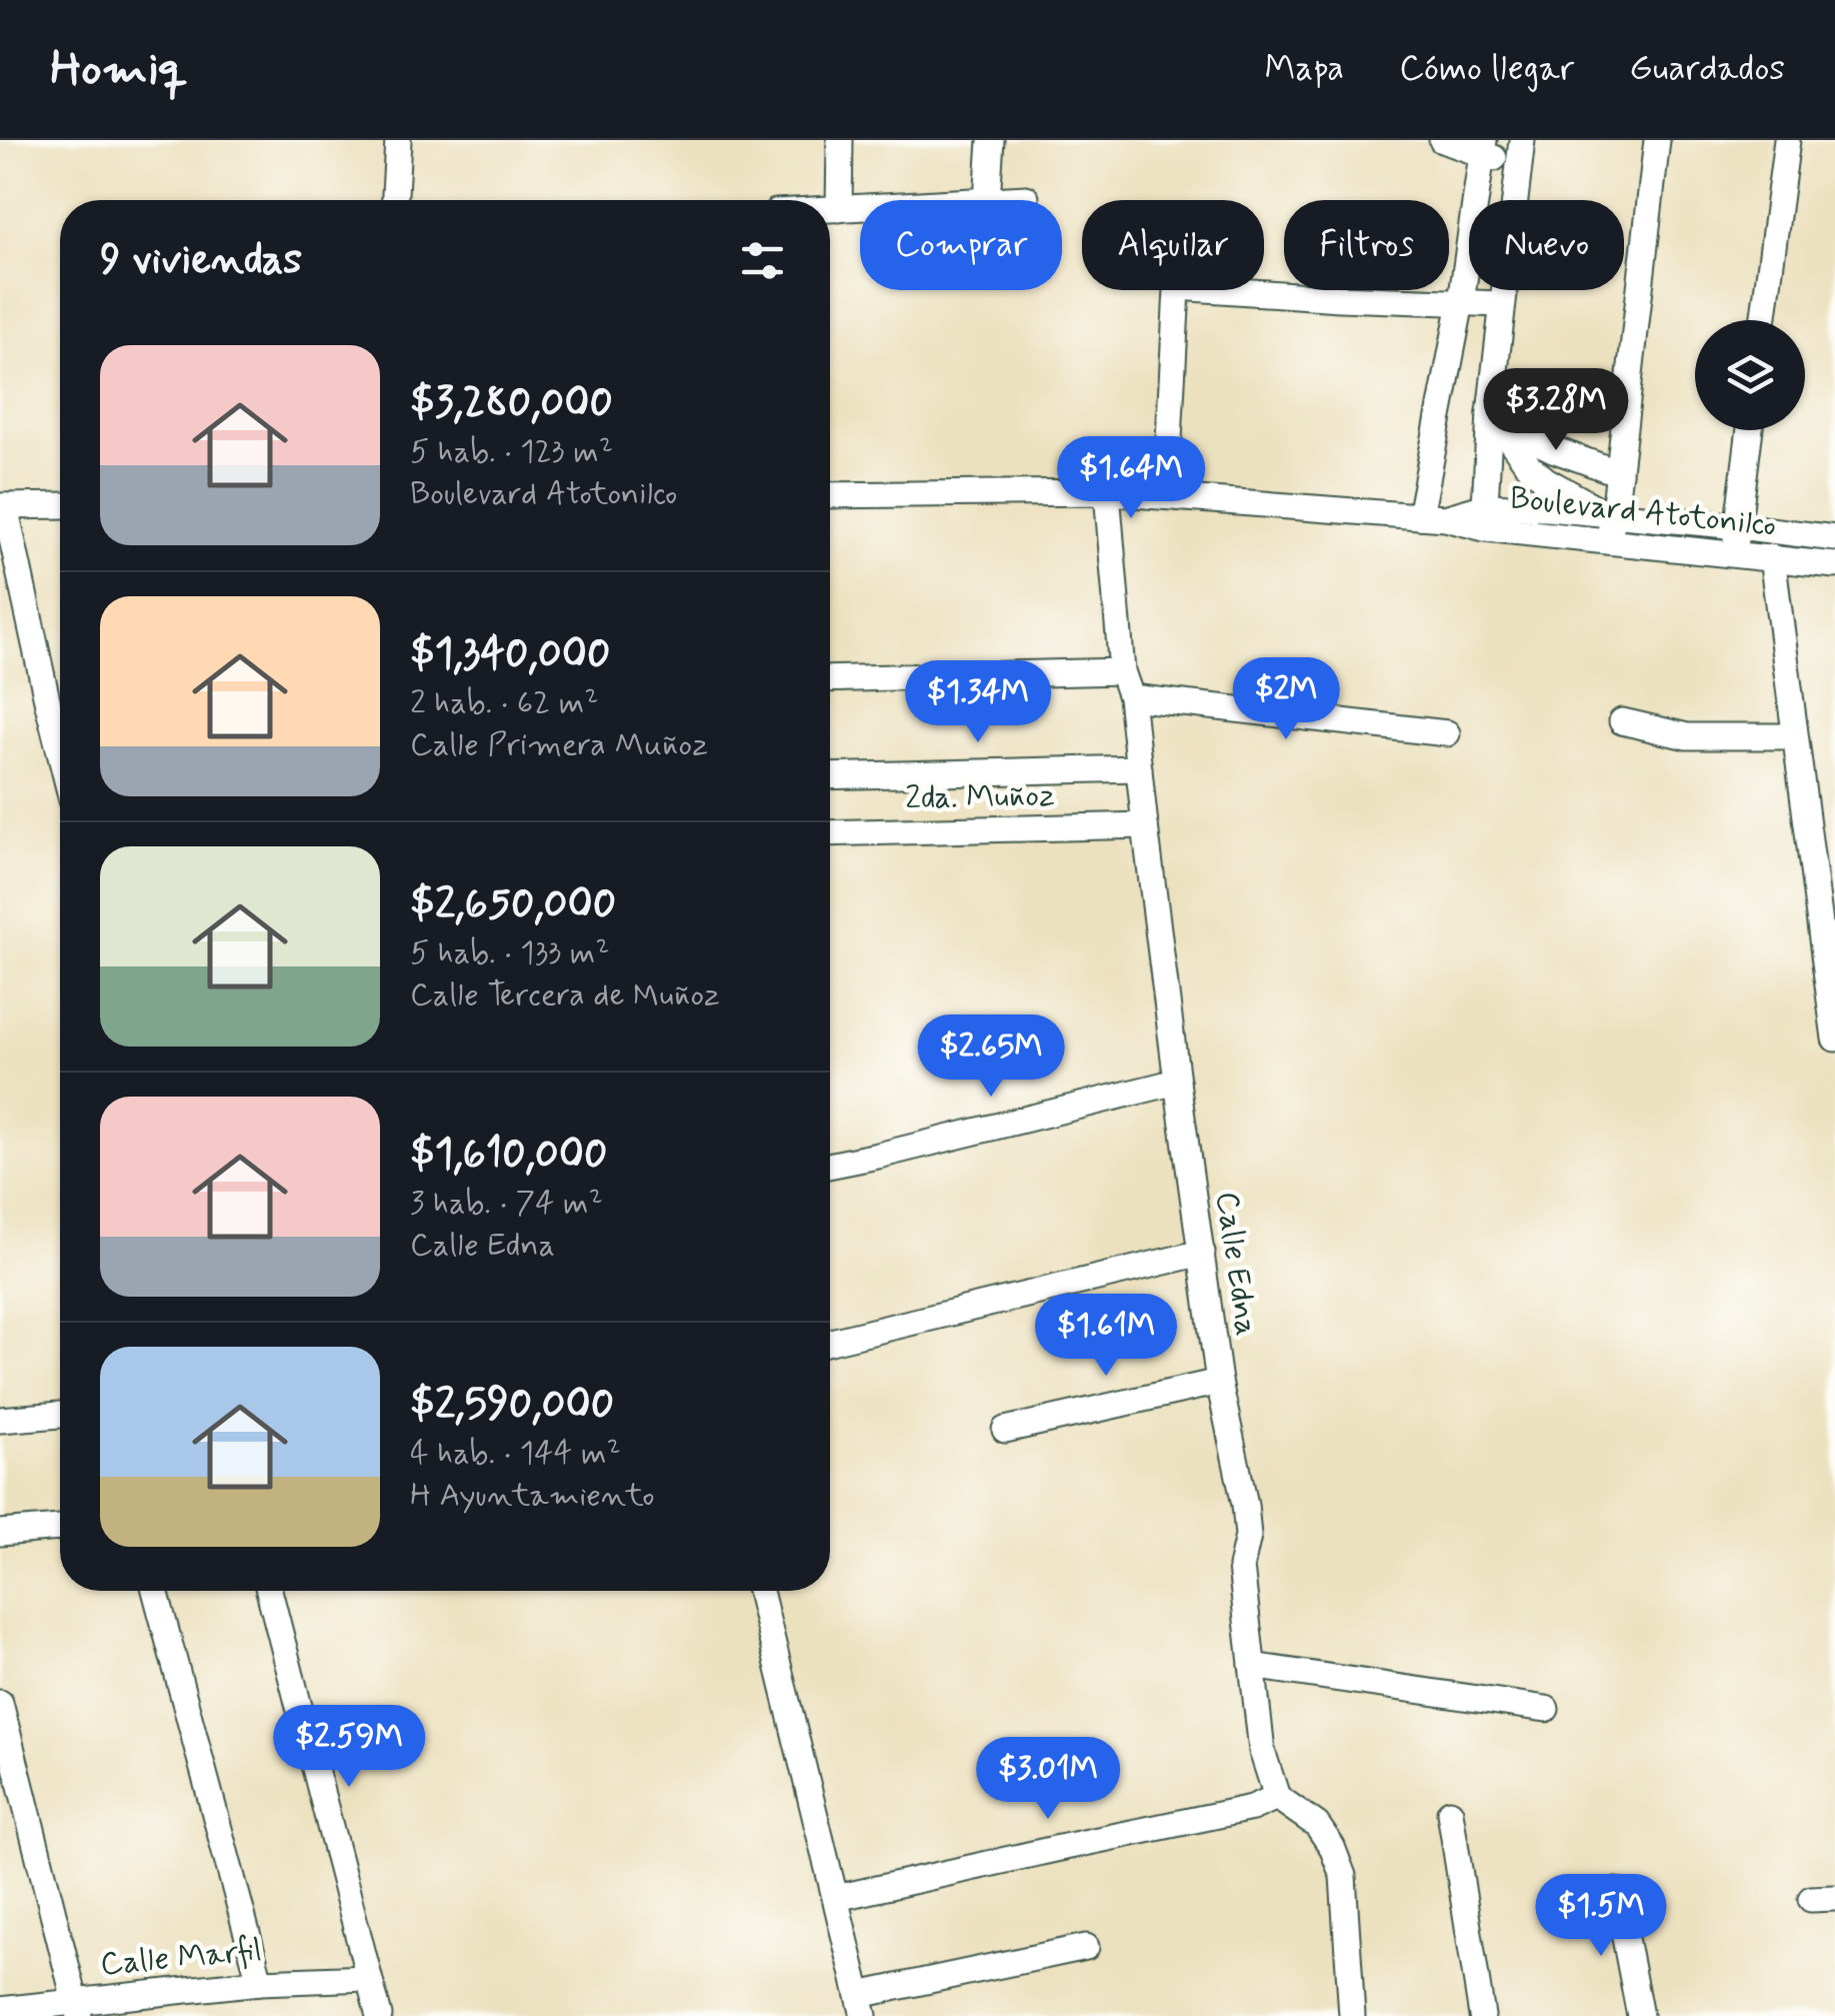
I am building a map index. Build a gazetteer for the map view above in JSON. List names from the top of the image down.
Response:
{
  "streets": {
    "street": [
      "Boulevard Atotonilco",
      "2da. Muñoz",
      "Calle Edna",
      "Calle Marfil"
    ]
  },
  "crossings": [
    ["Boulevard Atotonilco", "Calle Edna"],
    ["2da. Muñoz", "Calle Edna"]
  ],
  "page": {
    "header": "Homiq",
    "nav": ["Mapa", "Cómo llegar", "Guardados"],
    "chip": [
      "Comprar",
      "Alquilar",
      "Filtros",
      "Nuevo"
    ],
    "heading": "9 viviendas",
    "list": [
      {
        "name": "$3,280,000",
        "note": "5 hab. · 123 m² · Boulevard Atotonilco"
      },
      {
        "name": "$1,340,000",
        "note": "2 hab. · 62 m² · Calle Primera Muñoz"
      },
      {
        "name": "$2,650,000",
        "note": "5 hab. · 133 m² · Calle Tercera de Muñoz"
      },
      {
        "name": "$1,610,000",
        "note": "3 hab. · 74 m² · Calle Edna"
      },
      {
        "name": "$2,590,000",
        "note": "4 hab. · 144 m² · H Ayuntamiento"
      }
    ],
    "price": [
      "$3.28M",
      "$1.64M",
      "$2M",
      "$1.34M",
      "$2.65M",
      "$1.61M",
      "$2.59M",
      "$3.01M",
      "$1.5M"
    ]
  }
}
